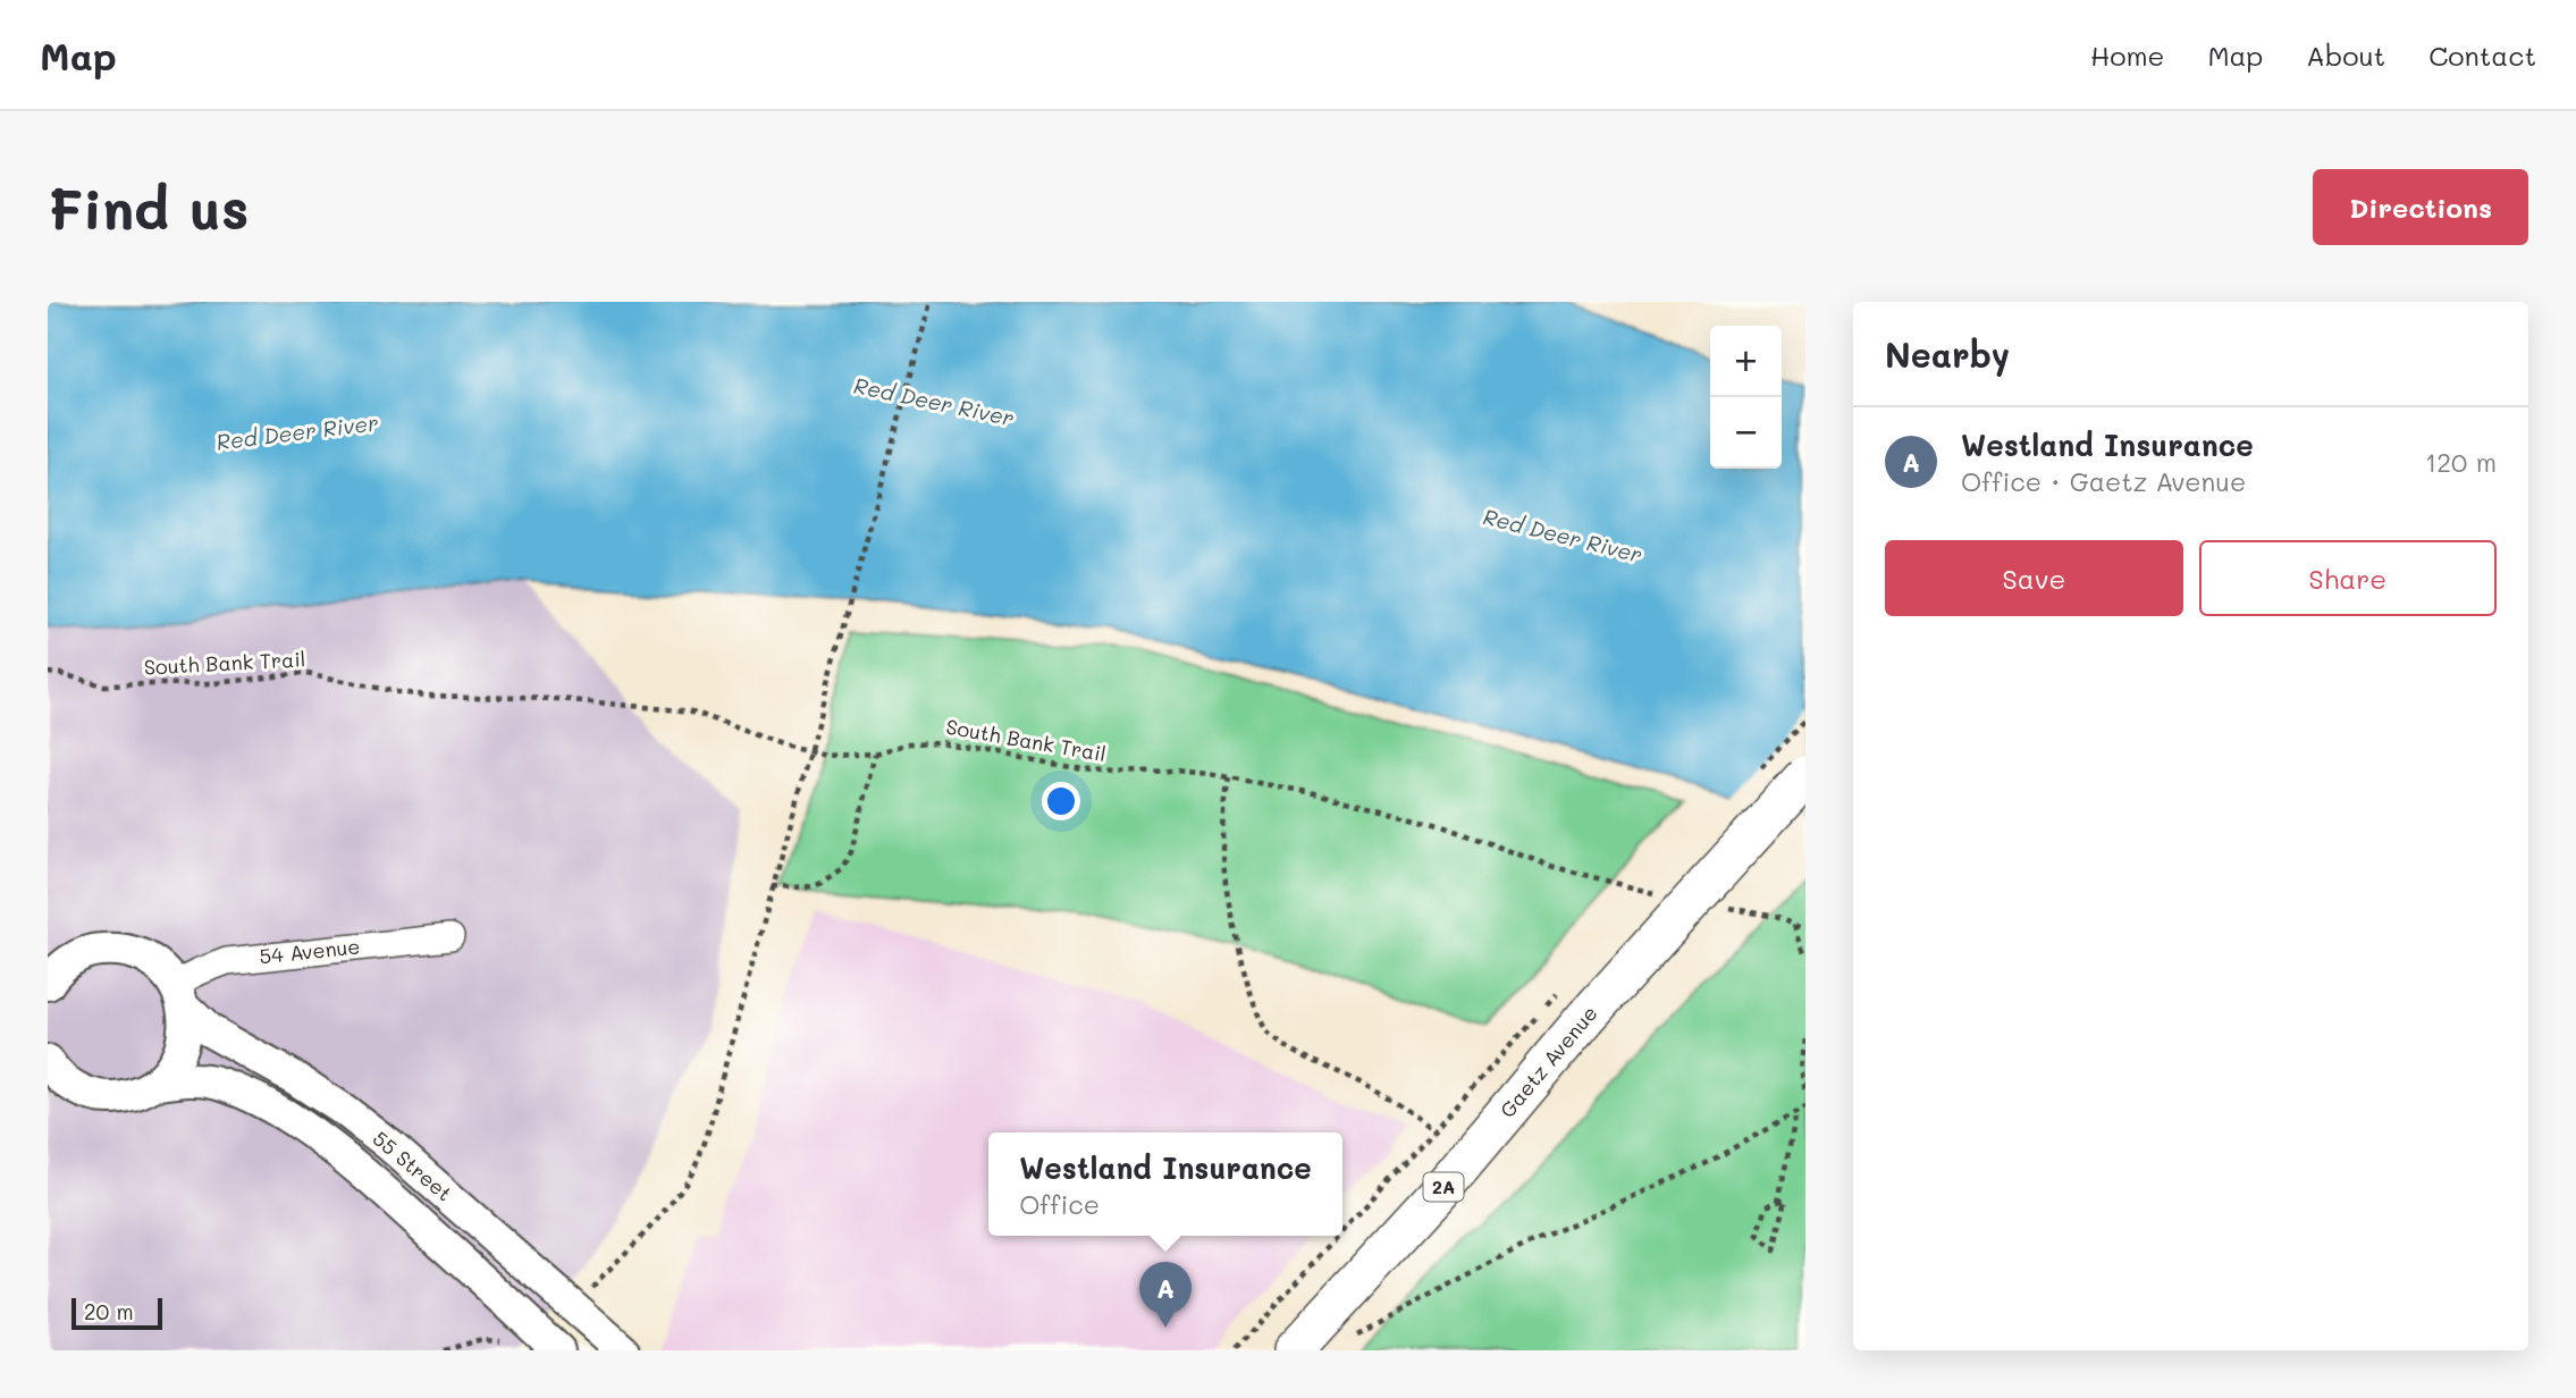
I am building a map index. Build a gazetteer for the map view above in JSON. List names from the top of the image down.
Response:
{
  "streets": {
    "main road": ["Gaetz Avenue", "2A"],
    "street": ["54 Avenue", "55 Street"],
    "path": ["South Bank Trail"]
  },
  "crossings": [
    ["54 Avenue", "55 Street"]
  ],
  "water": ["Red Deer River"],
  "scale_bar": "20 m",
  "page": {
    "header": "Map",
    "nav": [
      "Home",
      "Map",
      "About",
      "Contact"
    ],
    "buttons": [
      "Directions",
      ["Save", "Share"]
    ],
    "title": "Find us",
    "heading": "Nearby",
    "map_buttons": ["+", "−"],
    "list": [
      {
        "mark": "A",
        "name": "Westland Insurance",
        "note": "Office · Gaetz Avenue",
        "value": "120 m"
      }
    ],
    "popup": ["Westland Insurance", "Office"],
    "pins": "A",
    "scale": "20 m"
  }
}
